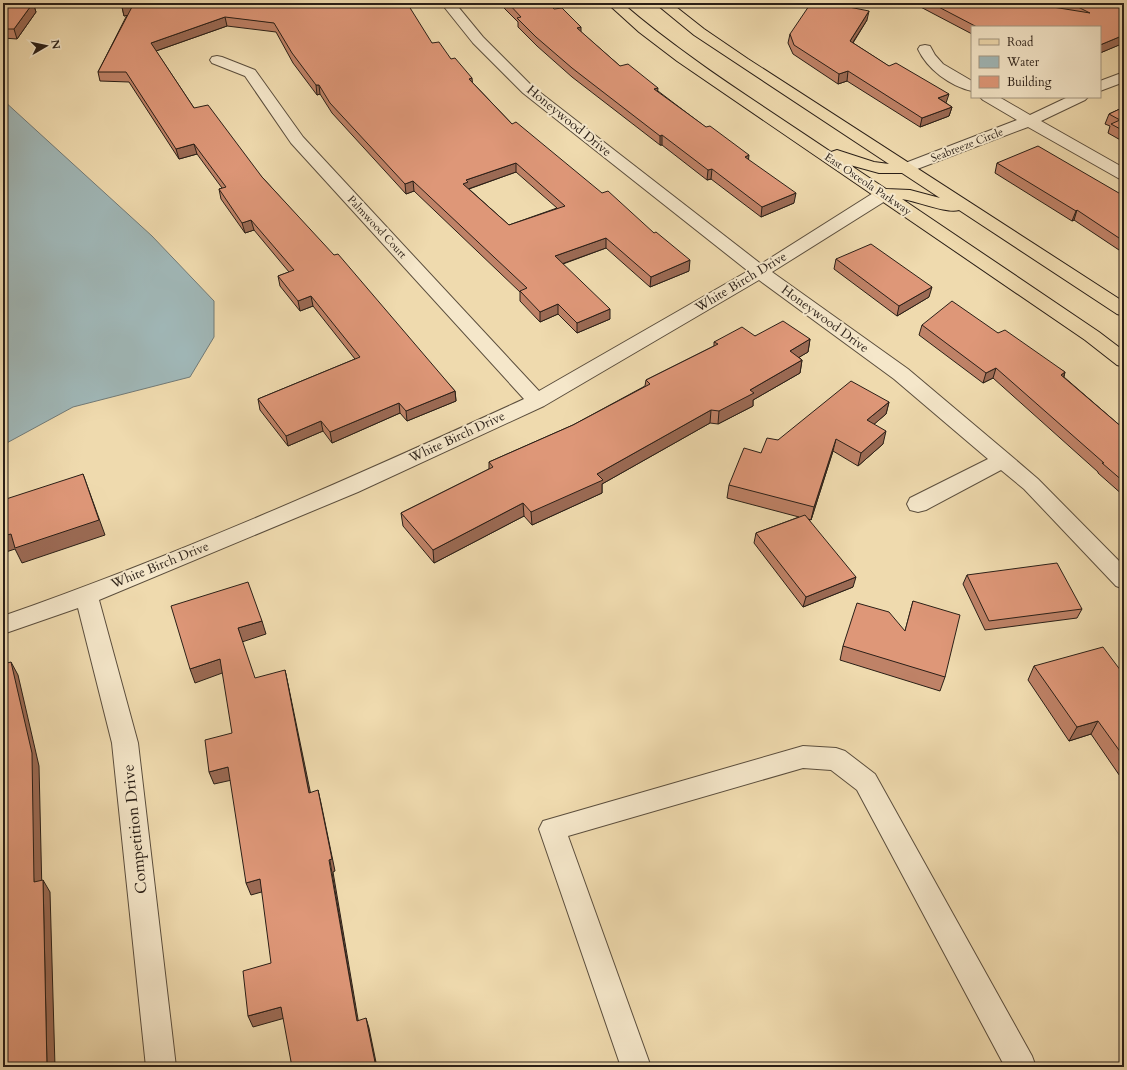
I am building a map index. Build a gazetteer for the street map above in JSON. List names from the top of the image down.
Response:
{
  "streets": {
    "main road": ["East Osceola Parkway"],
    "street": [
      "Honeywood Drive",
      "Seabreeze Circle",
      "Palmwood Court",
      "White Birch Drive",
      "Competition Drive"
    ]
  },
  "crossings": [
    ["Honeywood Drive", "White Birch Drive"],
    ["East Osceola Parkway", "White Birch Drive"],
    ["Palmwood Court", "White Birch Drive"],
    ["White Birch Drive", "Competition Drive"]
  ],
  "legend": ["Road", "Water", "Building"],
  "north": "right"
}
